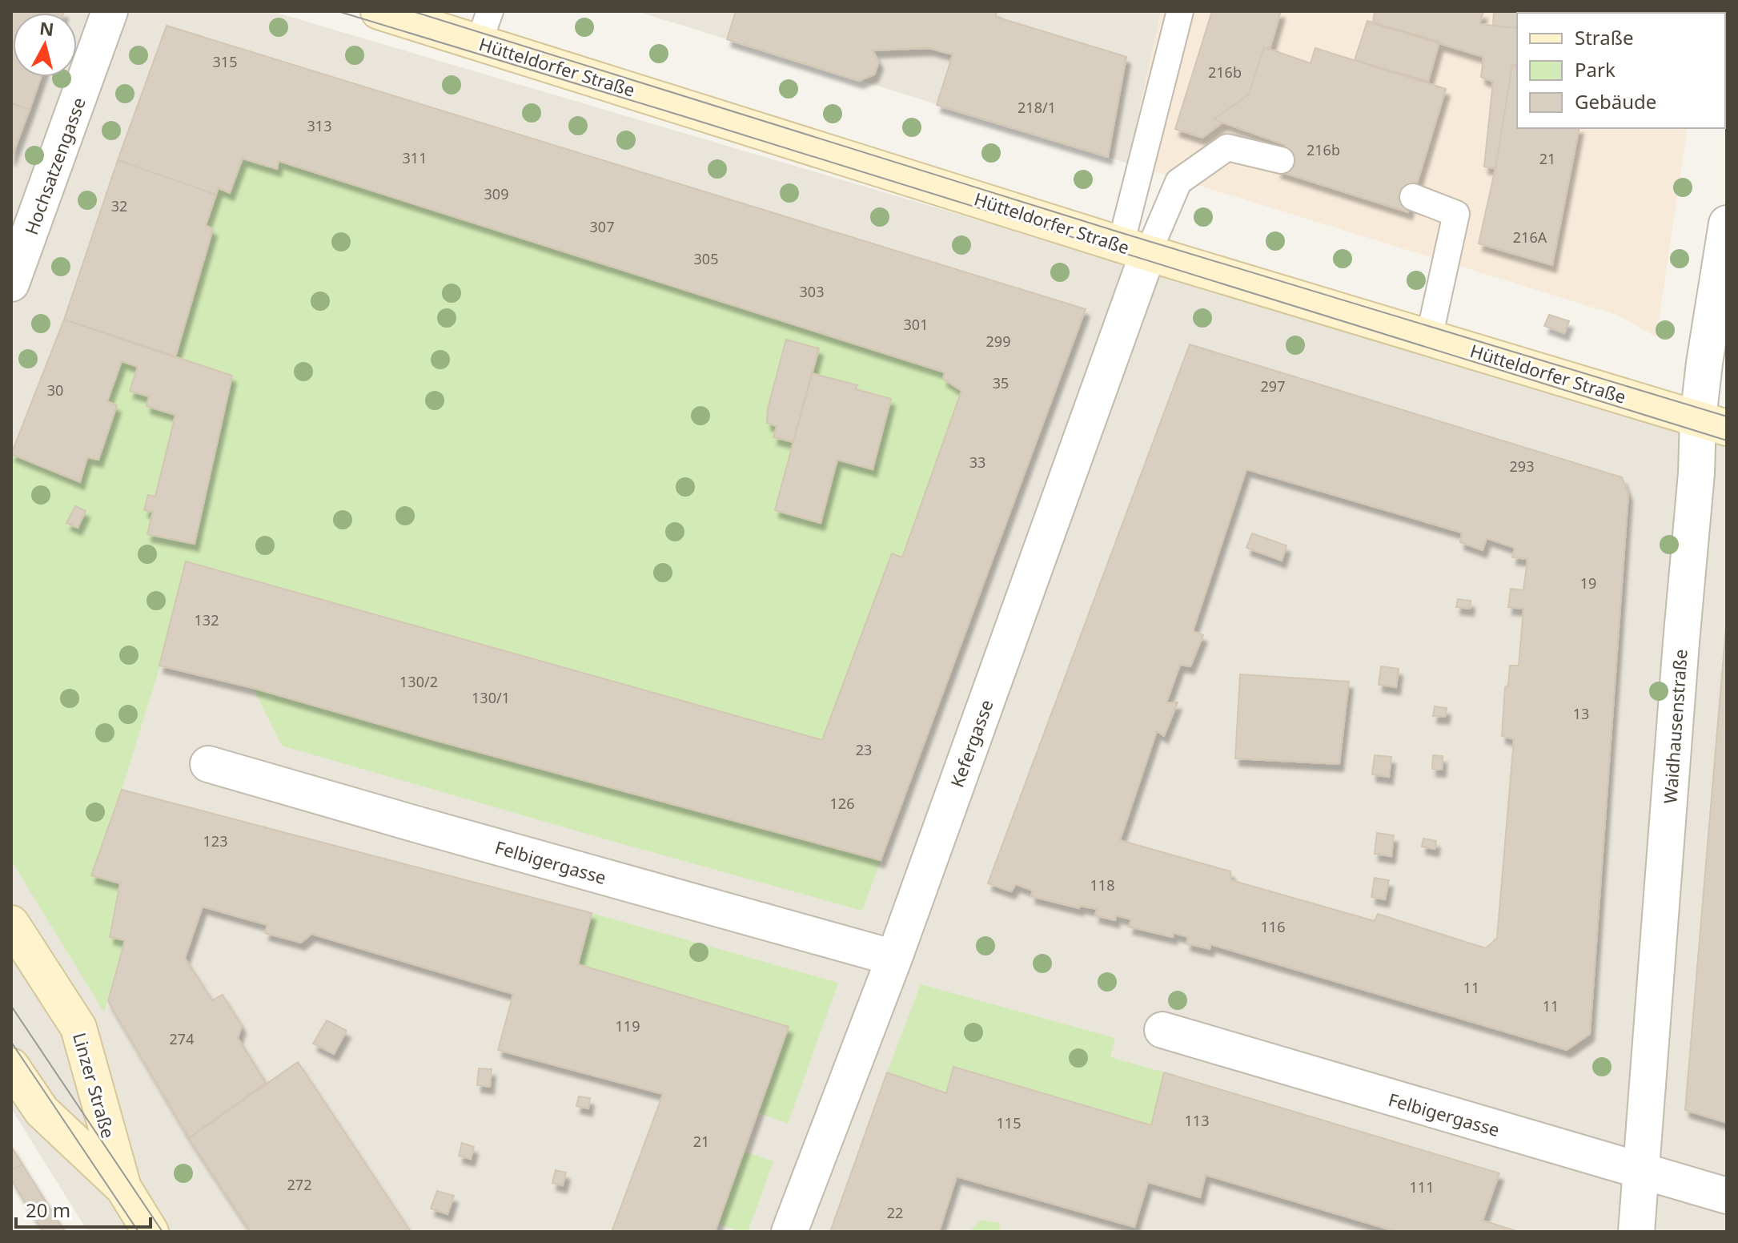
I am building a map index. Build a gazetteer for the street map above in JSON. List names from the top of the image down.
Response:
{
  "streets": {
    "main road": ["Hütteldorfer Straße", "Linzer Straße"],
    "street": [
      "Hochsatzengasse",
      "Waidhausenstraße",
      "Kefergasse",
      "Felbigergasse"
    ]
  },
  "crossings": [
    ["Hütteldorfer Straße", "Waidhausenstraße"],
    ["Hütteldorfer Straße", "Kefergasse"],
    ["Waidhausenstraße", "Felbigergasse"],
    ["Kefergasse", "Felbigergasse"]
  ],
  "house_numbers": [
    "315",
    "216b",
    "218/1",
    "313",
    "216b",
    "311",
    "21",
    "309",
    "32",
    "307",
    "216A",
    "305",
    "303",
    "301",
    "299",
    "35",
    "297",
    "30",
    "33",
    "293",
    "19",
    "132",
    "130/2",
    "130/1",
    "13",
    "23",
    "126",
    "123",
    "118",
    "116",
    "11",
    "11",
    "119",
    "274",
    "113",
    "115",
    "21",
    "272",
    "111",
    "22"
  ],
  "legend": ["Straße", "Park", "Gebäude"],
  "scale_bar": "20 m",
  "north": "top"
}
